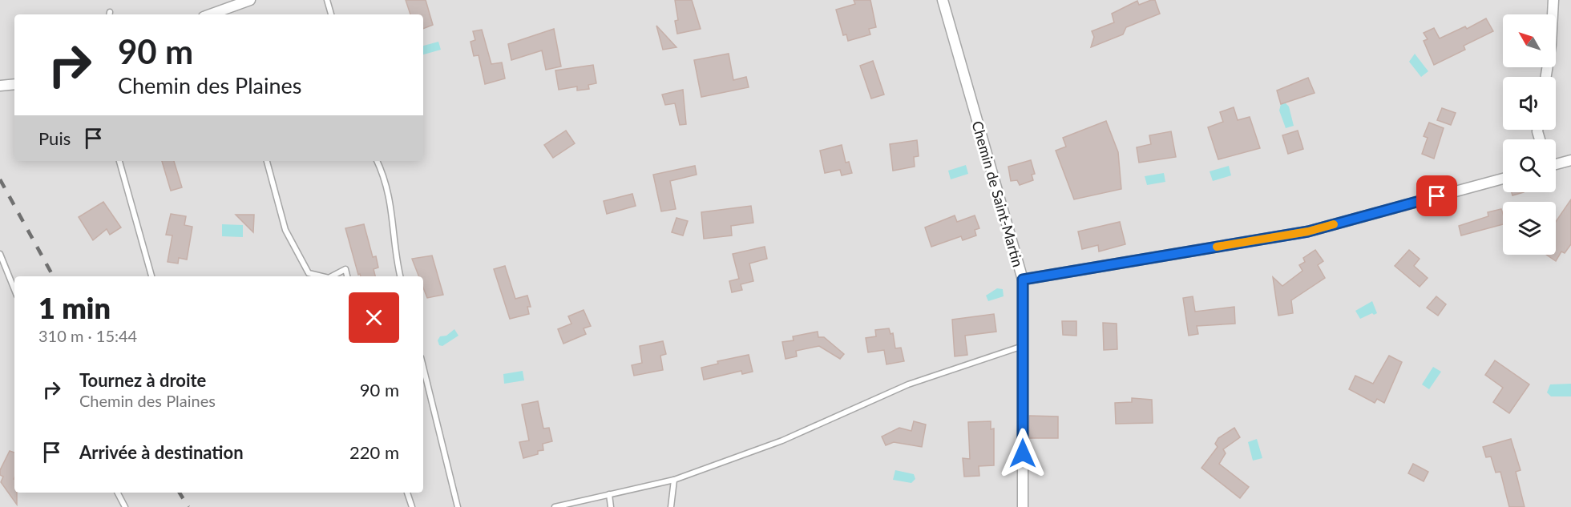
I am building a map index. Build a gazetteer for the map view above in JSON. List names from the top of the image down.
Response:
{
  "streets": {
    "street": ["Chemin de Saint-Martin"]
  },
  "north": "top left",
  "page": {
    "turn": ["90 m", "Chemin des Plaines"],
    "then": "Puis",
    "heading": ["1 min", "310 m · 15:44"],
    "list": [
      {
        "name": "Tournez à droite",
        "note": "Chemin des Plaines",
        "value": "90 m"
      },
      {
        "name": "Arrivée à destination",
        "value": "220 m"
      }
    ]
  }
}
